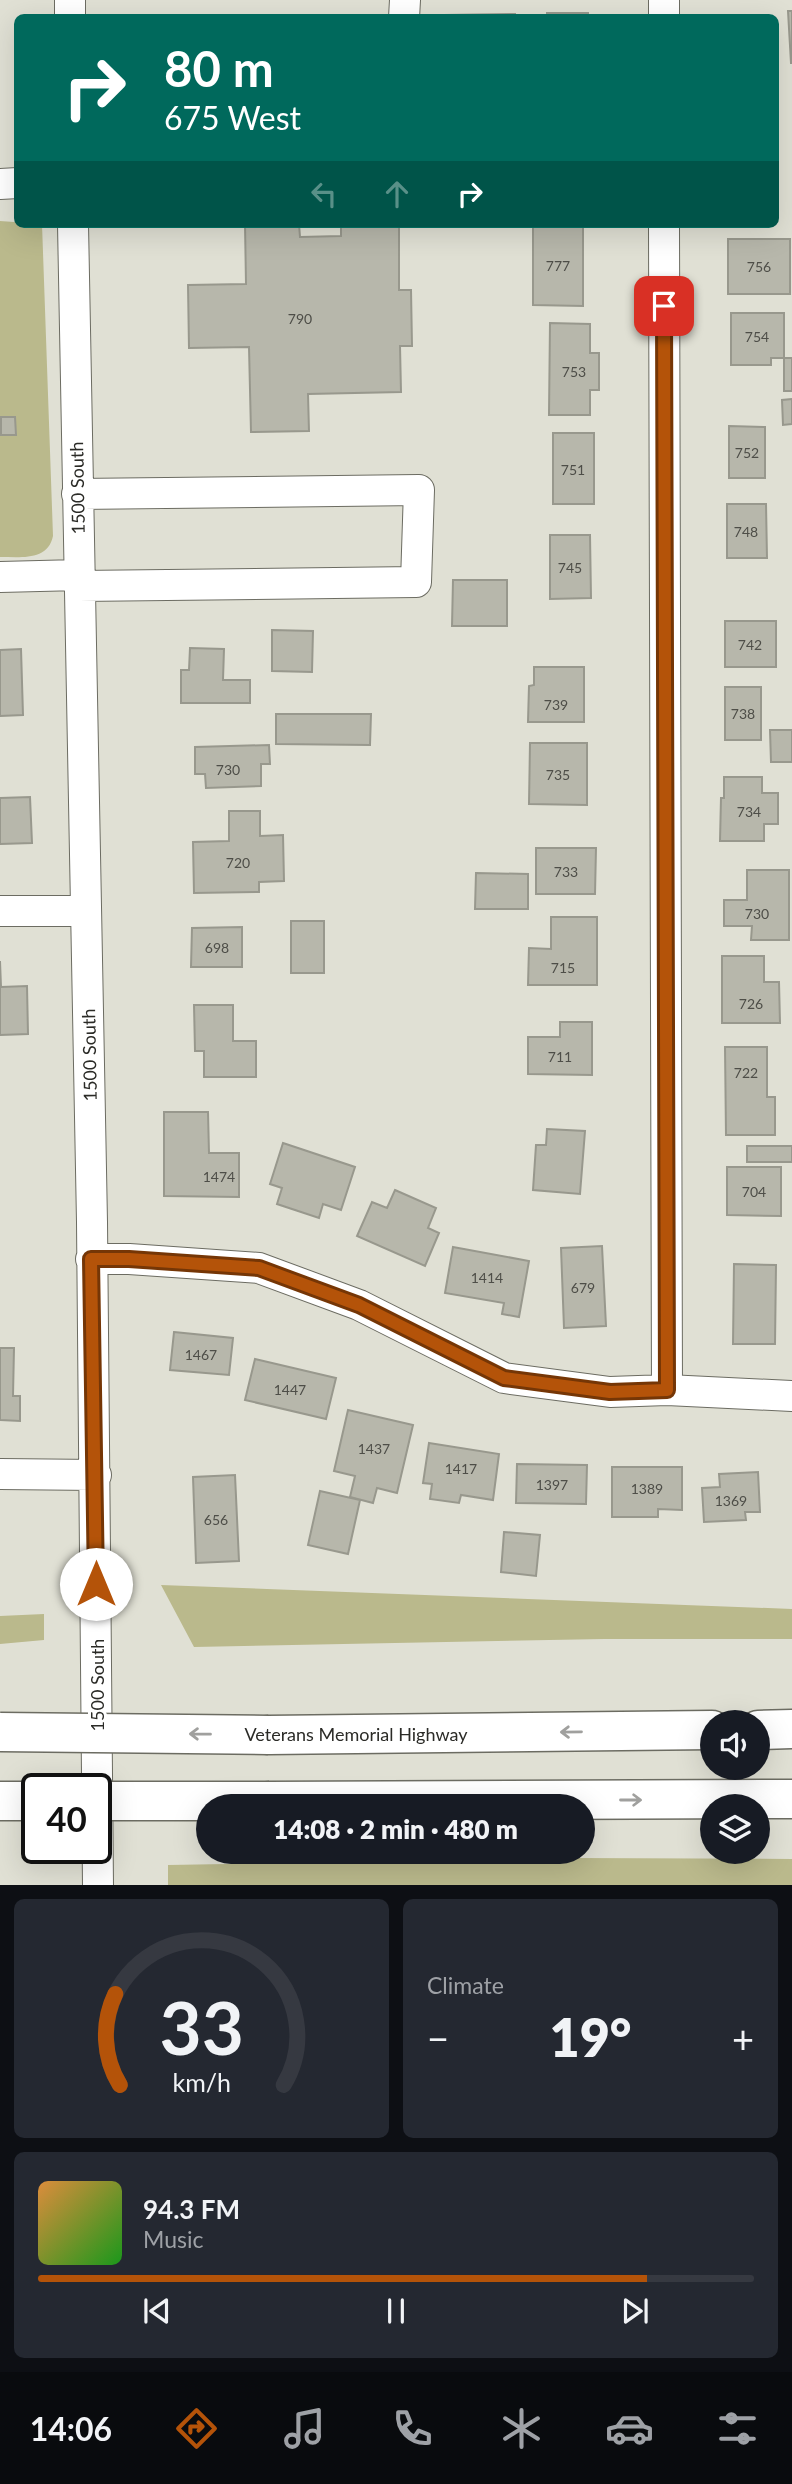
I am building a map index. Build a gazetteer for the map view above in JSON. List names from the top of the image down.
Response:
{
  "streets": {
    "highway": ["Veterans Memorial Highway"],
    "street": ["1500 South"]
  },
  "house_numbers": [
    "777",
    "756",
    "790",
    "754",
    "753",
    "752",
    "751",
    "748",
    "745",
    "742",
    "739",
    "738",
    "730",
    "735",
    "734",
    "720",
    "733",
    "730",
    "698",
    "715",
    "726",
    "711",
    "722",
    "1474",
    "704",
    "1414",
    "679",
    "1467",
    "1447",
    "1437",
    "1417",
    "1397",
    "1389",
    "1369",
    "656"
  ],
  "page": {
    "turn": ["80 m", "675 West"],
    "limit": "40",
    "trip": "14:08 · 2 min · 480 m",
    "tile": "Climate",
    "heat": ["−", "19°", "+"],
    "song": ["94.3 FM", "Music"],
    "tabs": "14:06",
    "gauge": ["33", "km/h"]
  }
}
